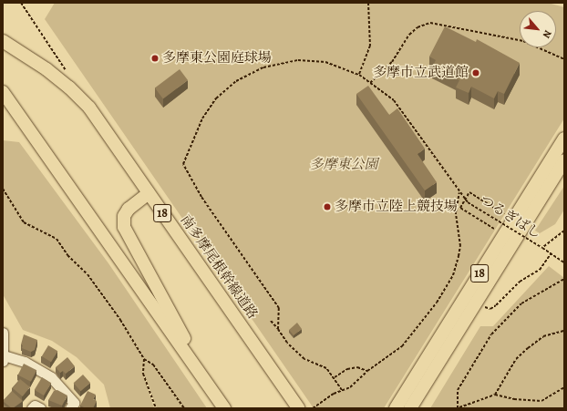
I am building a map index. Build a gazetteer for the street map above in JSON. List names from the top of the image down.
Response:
{
  "streets": {
    "main road": ["18", "南多摩尾根幹線道路"],
    "path": ["つるぎばし"]
  },
  "parks": ["多摩東公園"],
  "places": ["多摩東公園庭球場", "多摩市立武道館", "多摩市立陸上競技場"],
  "north": "bottom right"
}
